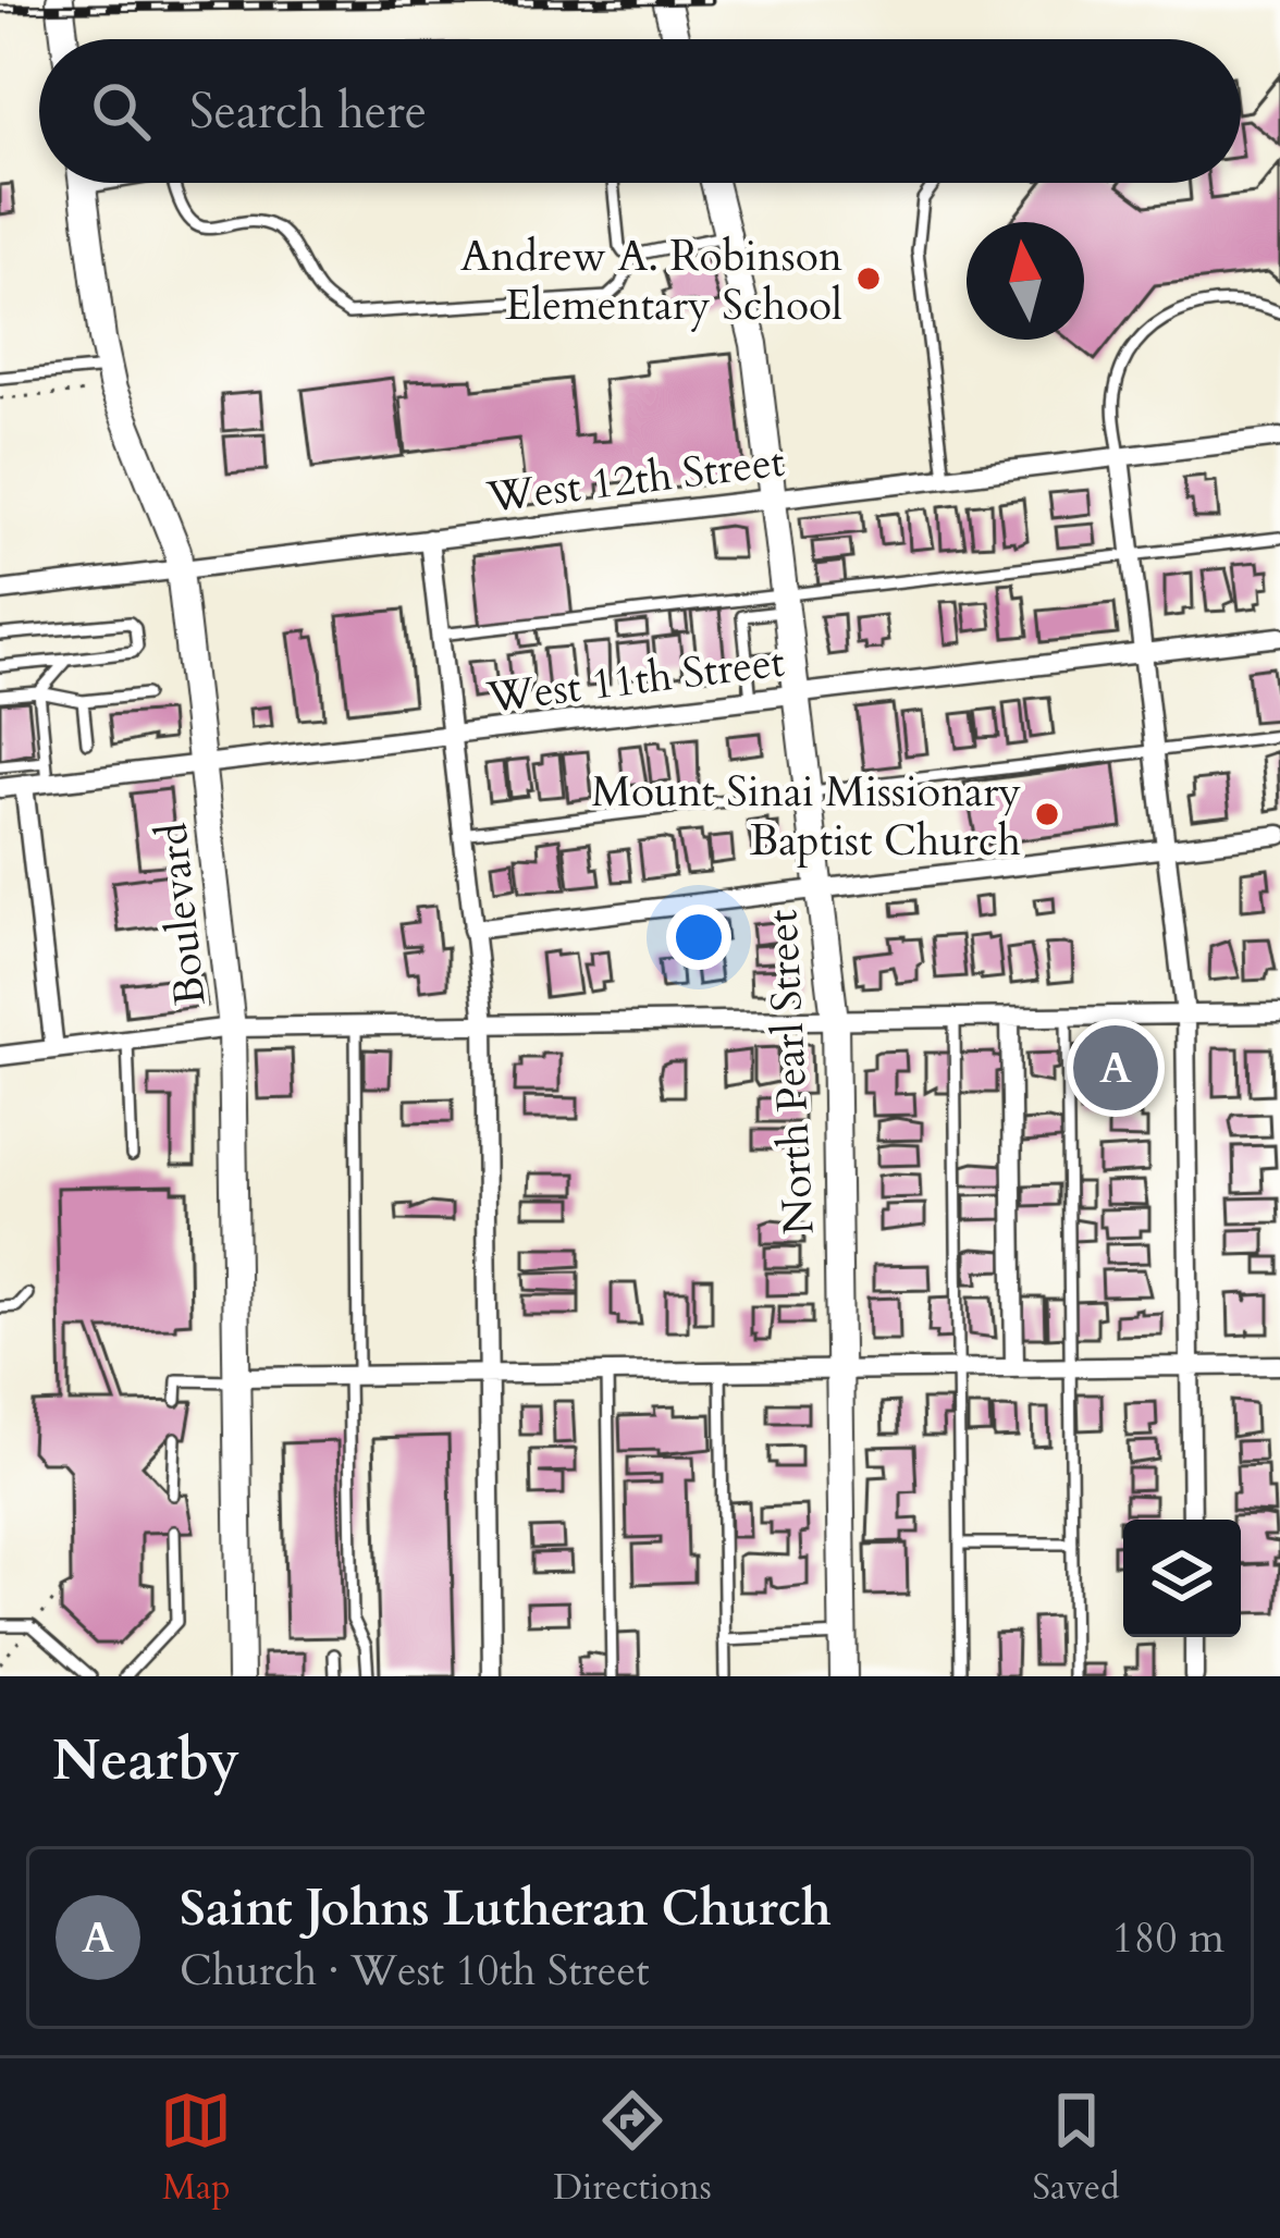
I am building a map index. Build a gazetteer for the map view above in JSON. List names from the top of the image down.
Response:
{
  "streets": {
    "street": [
      "West 12th Street",
      "West 11th Street",
      "Boulevard",
      "North Pearl Street"
    ]
  },
  "crossings": [
    ["West 12th Street", "Boulevard"],
    ["West 12th Street", "North Pearl Street"],
    ["West 11th Street", "Boulevard"],
    ["West 11th Street", "North Pearl Street"]
  ],
  "places": ["Andrew A. Robinson Elementary School", "Mount Sinai Missionary Baptist Church"],
  "north": "top",
  "page": {
    "search": "Search here",
    "pins": "A",
    "heading": "Nearby",
    "list": [
      {
        "mark": "A",
        "name": "Saint Johns Lutheran Church",
        "note": "Church · West 10th Street",
        "value": "180 m"
      }
    ],
    "nav": ["Map", "Directions", "Saved"]
  }
}
